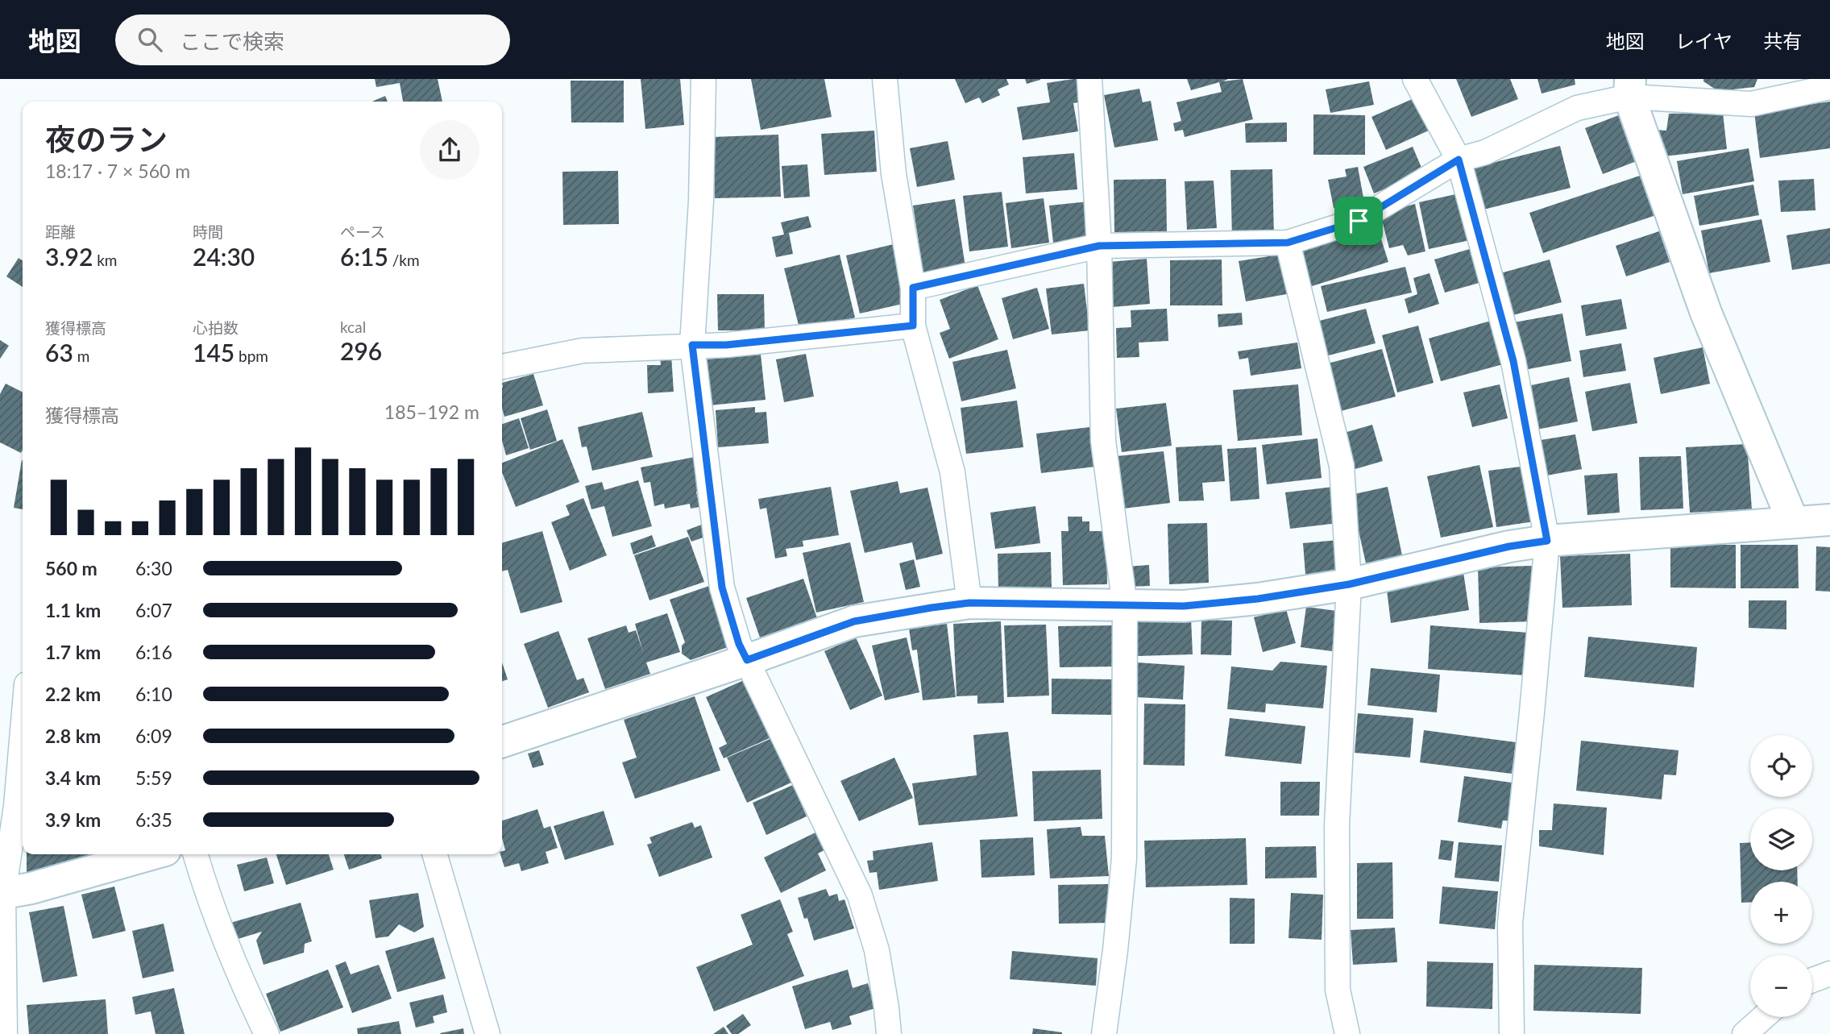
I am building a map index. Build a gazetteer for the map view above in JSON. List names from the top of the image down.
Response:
{
  "page": {
    "header": "地図",
    "search": "ここで検索",
    "nav": ["地図", "レイヤ", "共有"],
    "heading": ["夜のラン", "18:17 · 7 × 560 m"],
    "stats": [
      ["距離", "3.92 km"],
      ["時間", "24:30"],
      ["ペース", "6:15 /km"],
      ["獲得標高", "63 m"],
      ["心拍数", "145 bpm"],
      ["kcal", "296"]
    ],
    "chart": ["獲得標高", "185–192 m"],
    "list": [
      {
        "name": "560 m",
        "note": "6:30"
      },
      {
        "name": "1.1 km",
        "note": "6:07"
      },
      {
        "name": "1.7 km",
        "note": "6:16"
      },
      {
        "name": "2.2 km",
        "note": "6:10"
      },
      {
        "name": "2.8 km",
        "note": "6:09"
      },
      {
        "name": "3.4 km",
        "note": "5:59"
      },
      {
        "name": "3.9 km",
        "note": "6:35"
      }
    ],
    "map_buttons": ["+", "−"]
  }
}
